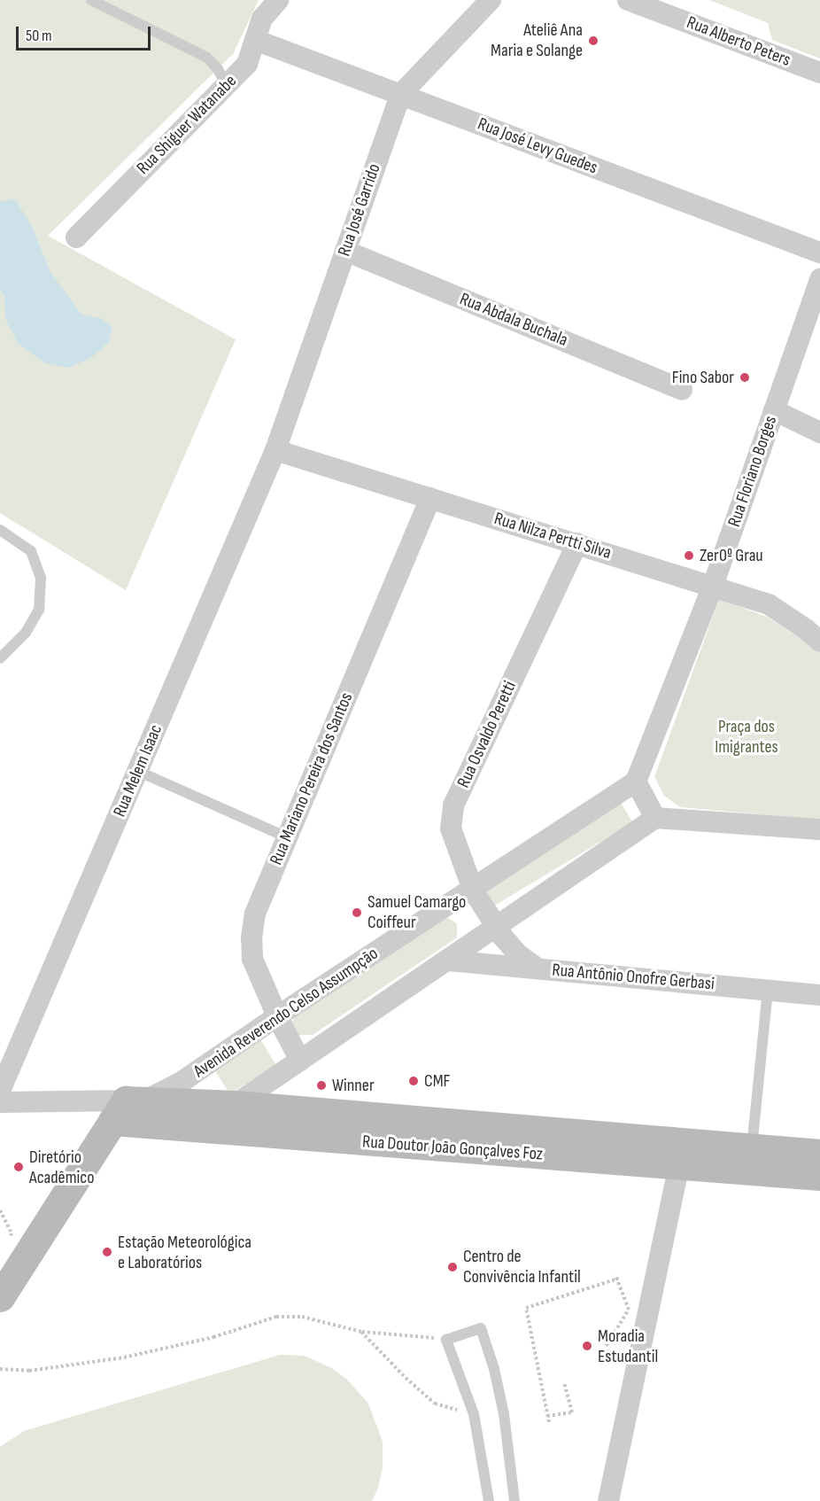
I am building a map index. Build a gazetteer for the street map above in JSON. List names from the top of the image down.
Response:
{
  "streets": {
    "street": [
      "Rua Alberto Peters",
      "Rua Shiguer Watanabe",
      "Rua José Levy Guedes",
      "Rua José Garrido",
      "Rua Abdala Buchala",
      "Rua Floriano Borges",
      "Rua Nilza Pertti Silva",
      "Rua Osvaldo Peretti",
      "Rua Melem Isaac",
      "Rua Mariano Pereira dos Santos",
      "Rua Antônio Onofre Gerbasi",
      "Avenida Reverendo Celso Assumpção",
      "Rua Doutor João Gonçalves Foz"
    ]
  },
  "crossings": [
    ["Rua Shiguer Watanabe", "Rua José Levy Guedes"],
    ["Rua José Levy Guedes", "Rua José Garrido"],
    ["Rua José Garrido", "Rua Abdala Buchala"],
    ["Rua José Garrido", "Rua Nilza Pertti Silva"],
    ["Rua José Garrido", "Rua Melem Isaac"],
    ["Rua Floriano Borges", "Rua Nilza Pertti Silva"],
    ["Rua Floriano Borges", "Avenida Reverendo Celso Assumpção"],
    ["Rua Nilza Pertti Silva", "Rua Osvaldo Peretti"],
    ["Rua Nilza Pertti Silva", "Rua Melem Isaac"],
    ["Rua Nilza Pertti Silva", "Rua Mariano Pereira dos Santos"],
    ["Rua Osvaldo Peretti", "Rua Antônio Onofre Gerbasi"],
    ["Rua Osvaldo Peretti", "Avenida Reverendo Celso Assumpção"],
    ["Rua Mariano Pereira dos Santos", "Avenida Reverendo Celso Assumpção"],
    ["Avenida Reverendo Celso Assumpção", "Rua Doutor João Gonçalves Foz"]
  ],
  "parks": ["Praça dos Imigrantes"],
  "places": [
    "Ateliê Ana Maria e Solange",
    "Fino Sabor",
    "Zer0º Grau",
    "Samuel Camargo Coiffeur",
    "CMF",
    "Winner",
    "Diretório Acadêmico",
    "Estação Meteorológica e Laboratórios",
    "Centro de Convivência Infantil",
    "Moradia Estudantil"
  ],
  "scale_bar": "50 m"
}
